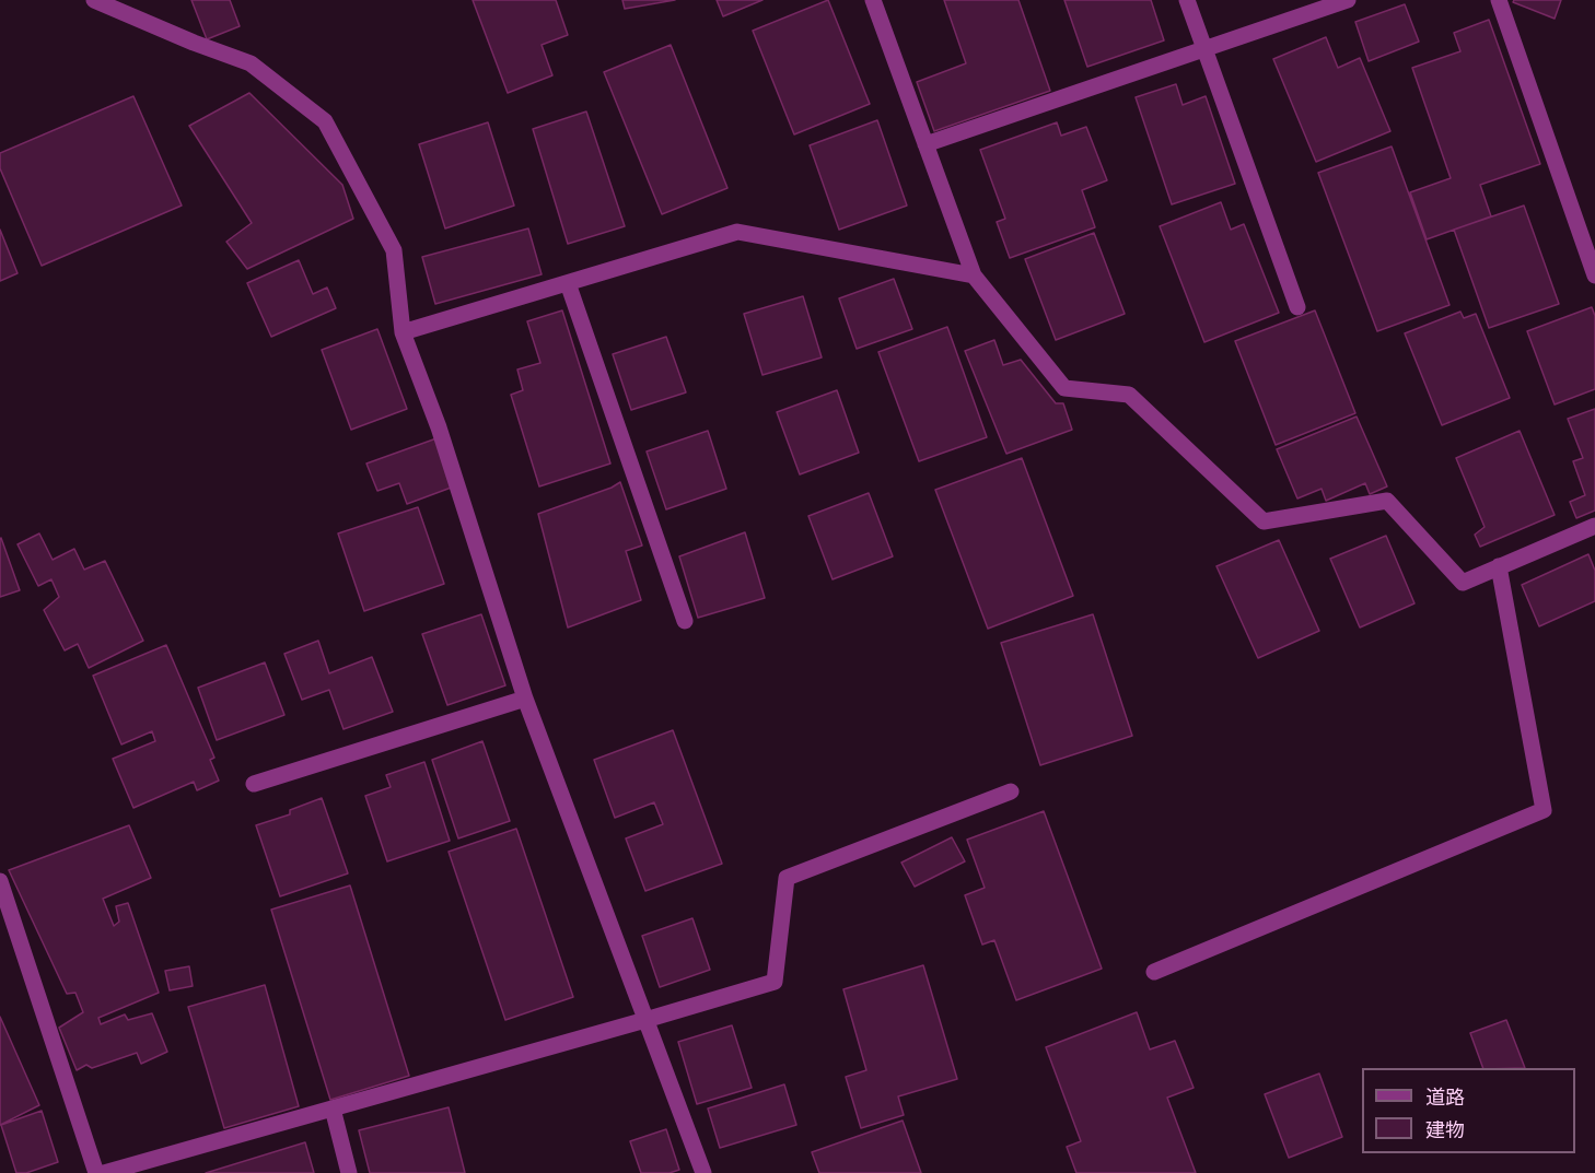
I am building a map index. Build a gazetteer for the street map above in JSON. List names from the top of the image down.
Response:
{
  "legend": ["道路", "建物"]
}
